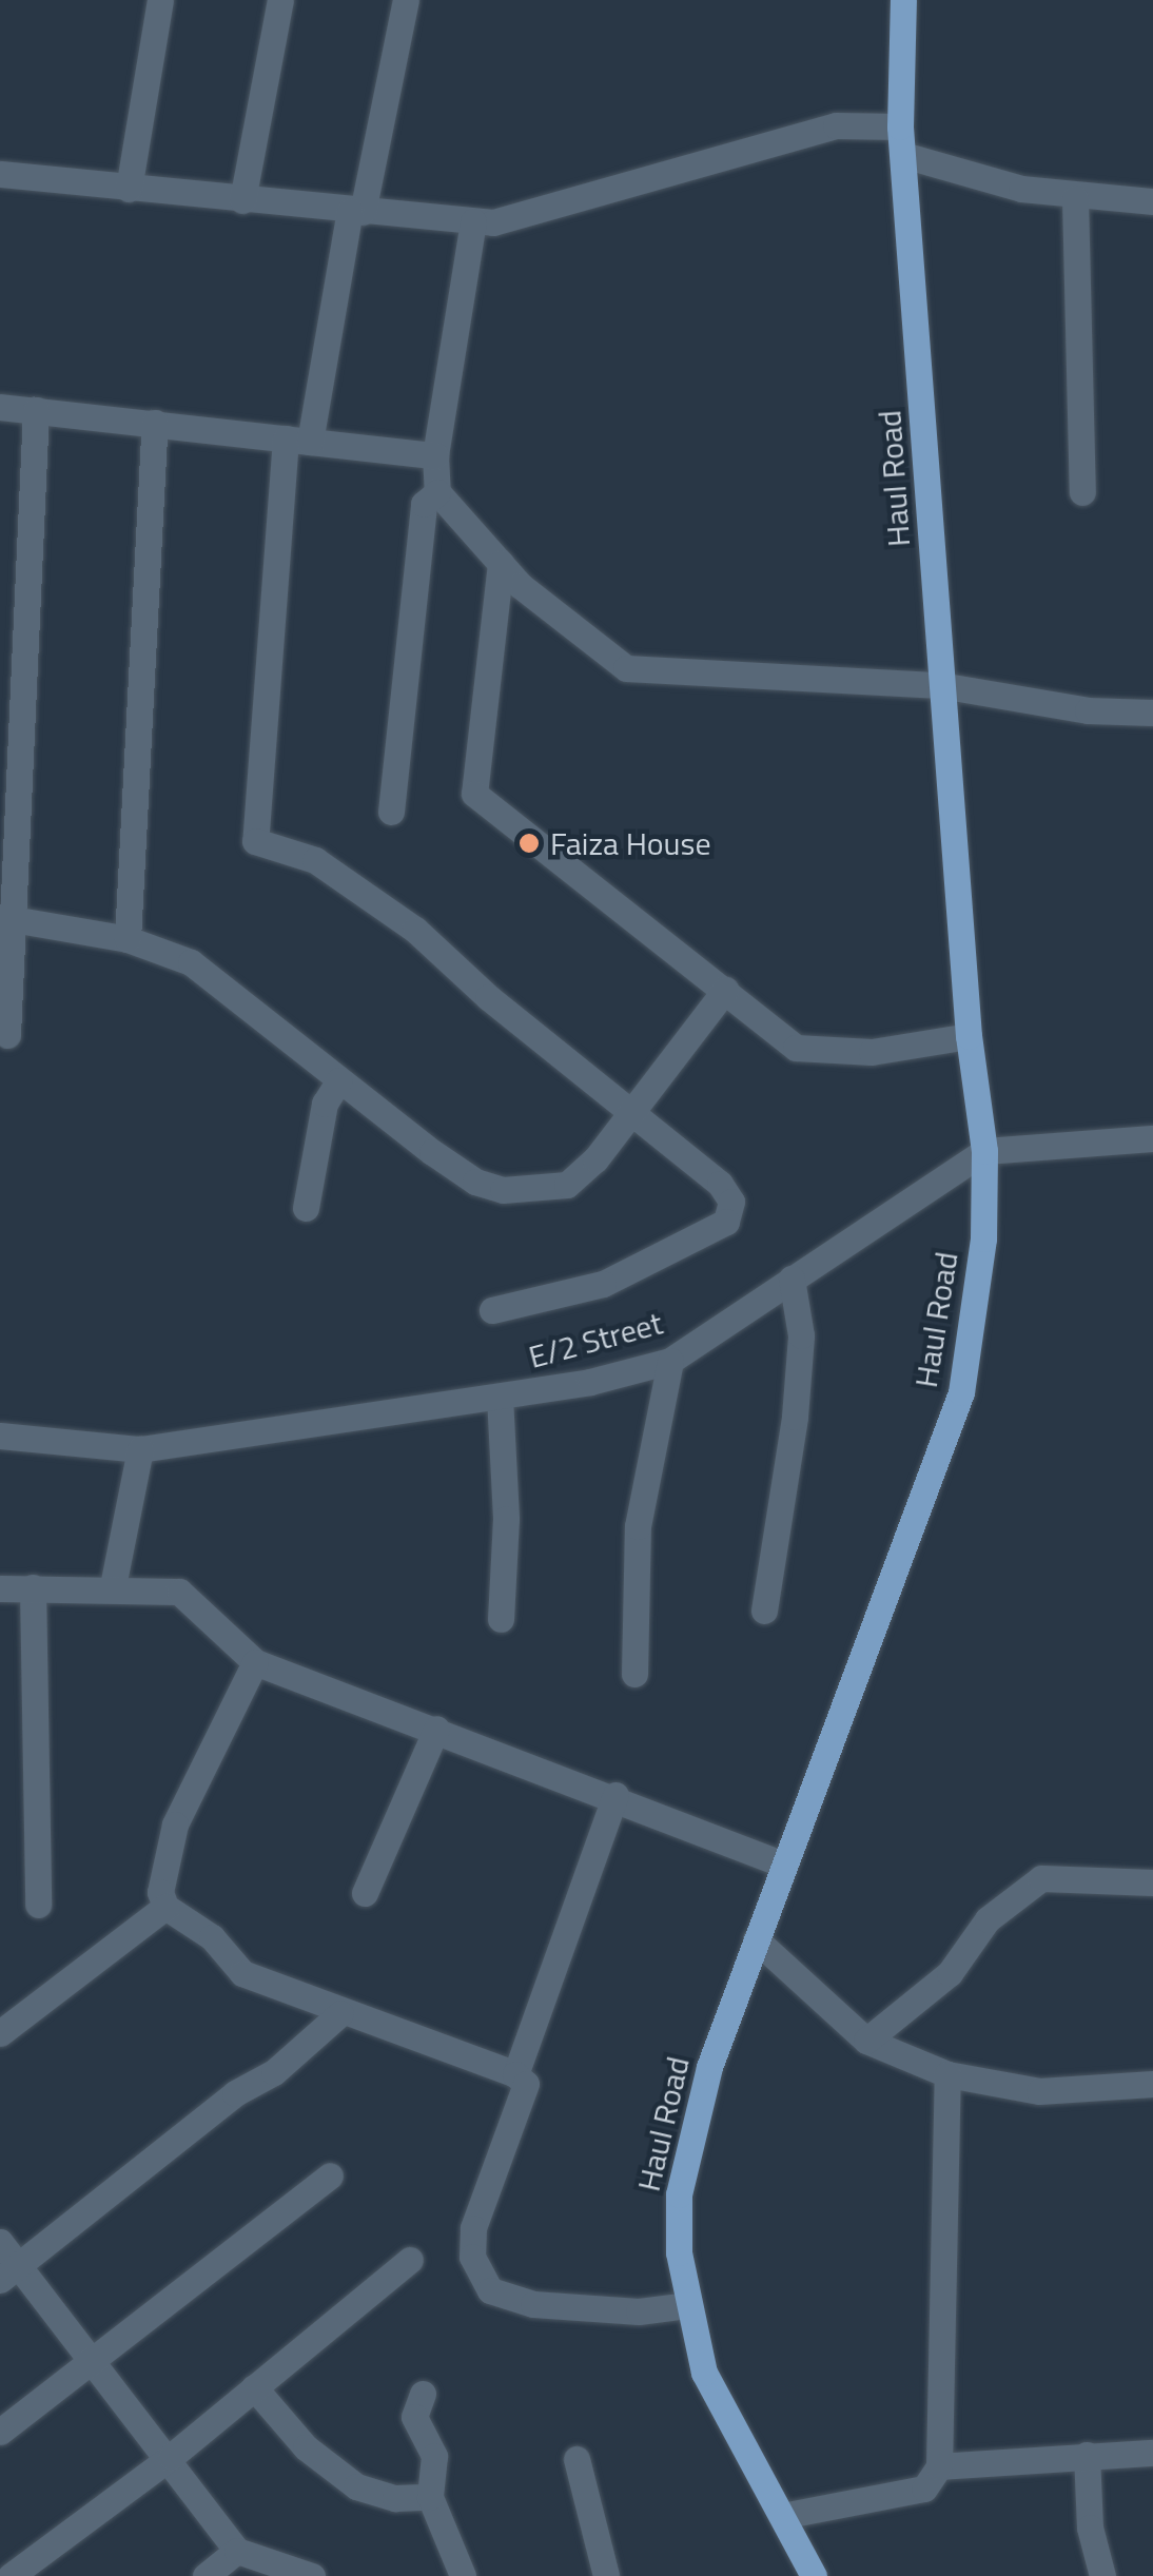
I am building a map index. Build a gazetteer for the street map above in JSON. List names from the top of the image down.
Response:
{
  "streets": {
    "main road": ["Haul Road"],
    "street": ["E/2 Street"]
  },
  "crossings": [
    ["Haul Road", "E/2 Street"]
  ],
  "places": ["Faiza House"]
}
